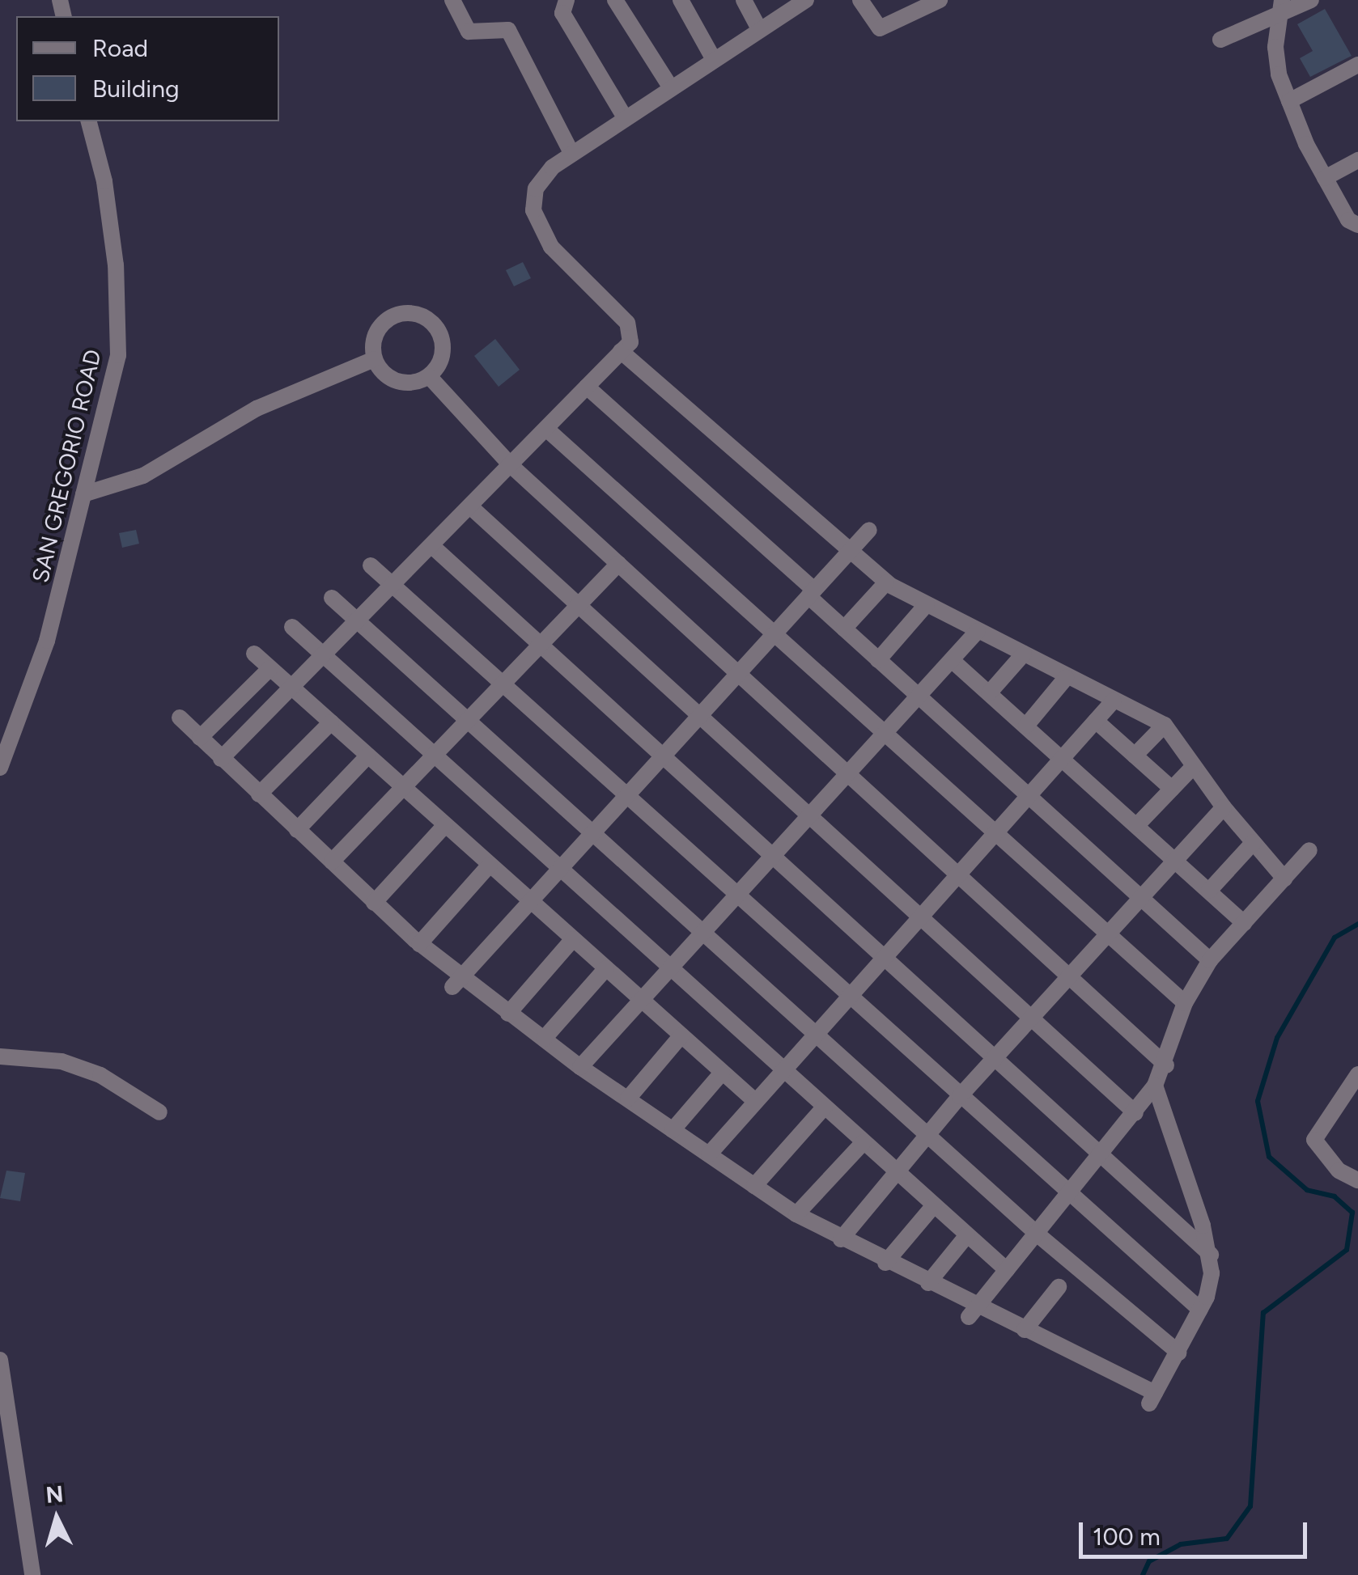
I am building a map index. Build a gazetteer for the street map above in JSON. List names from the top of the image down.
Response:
{
  "streets": {
    "street": ["SAN GREGORIO ROAD"]
  },
  "legend": ["Road", "Building"],
  "scale_bar": "100 m",
  "north": "top"
}
